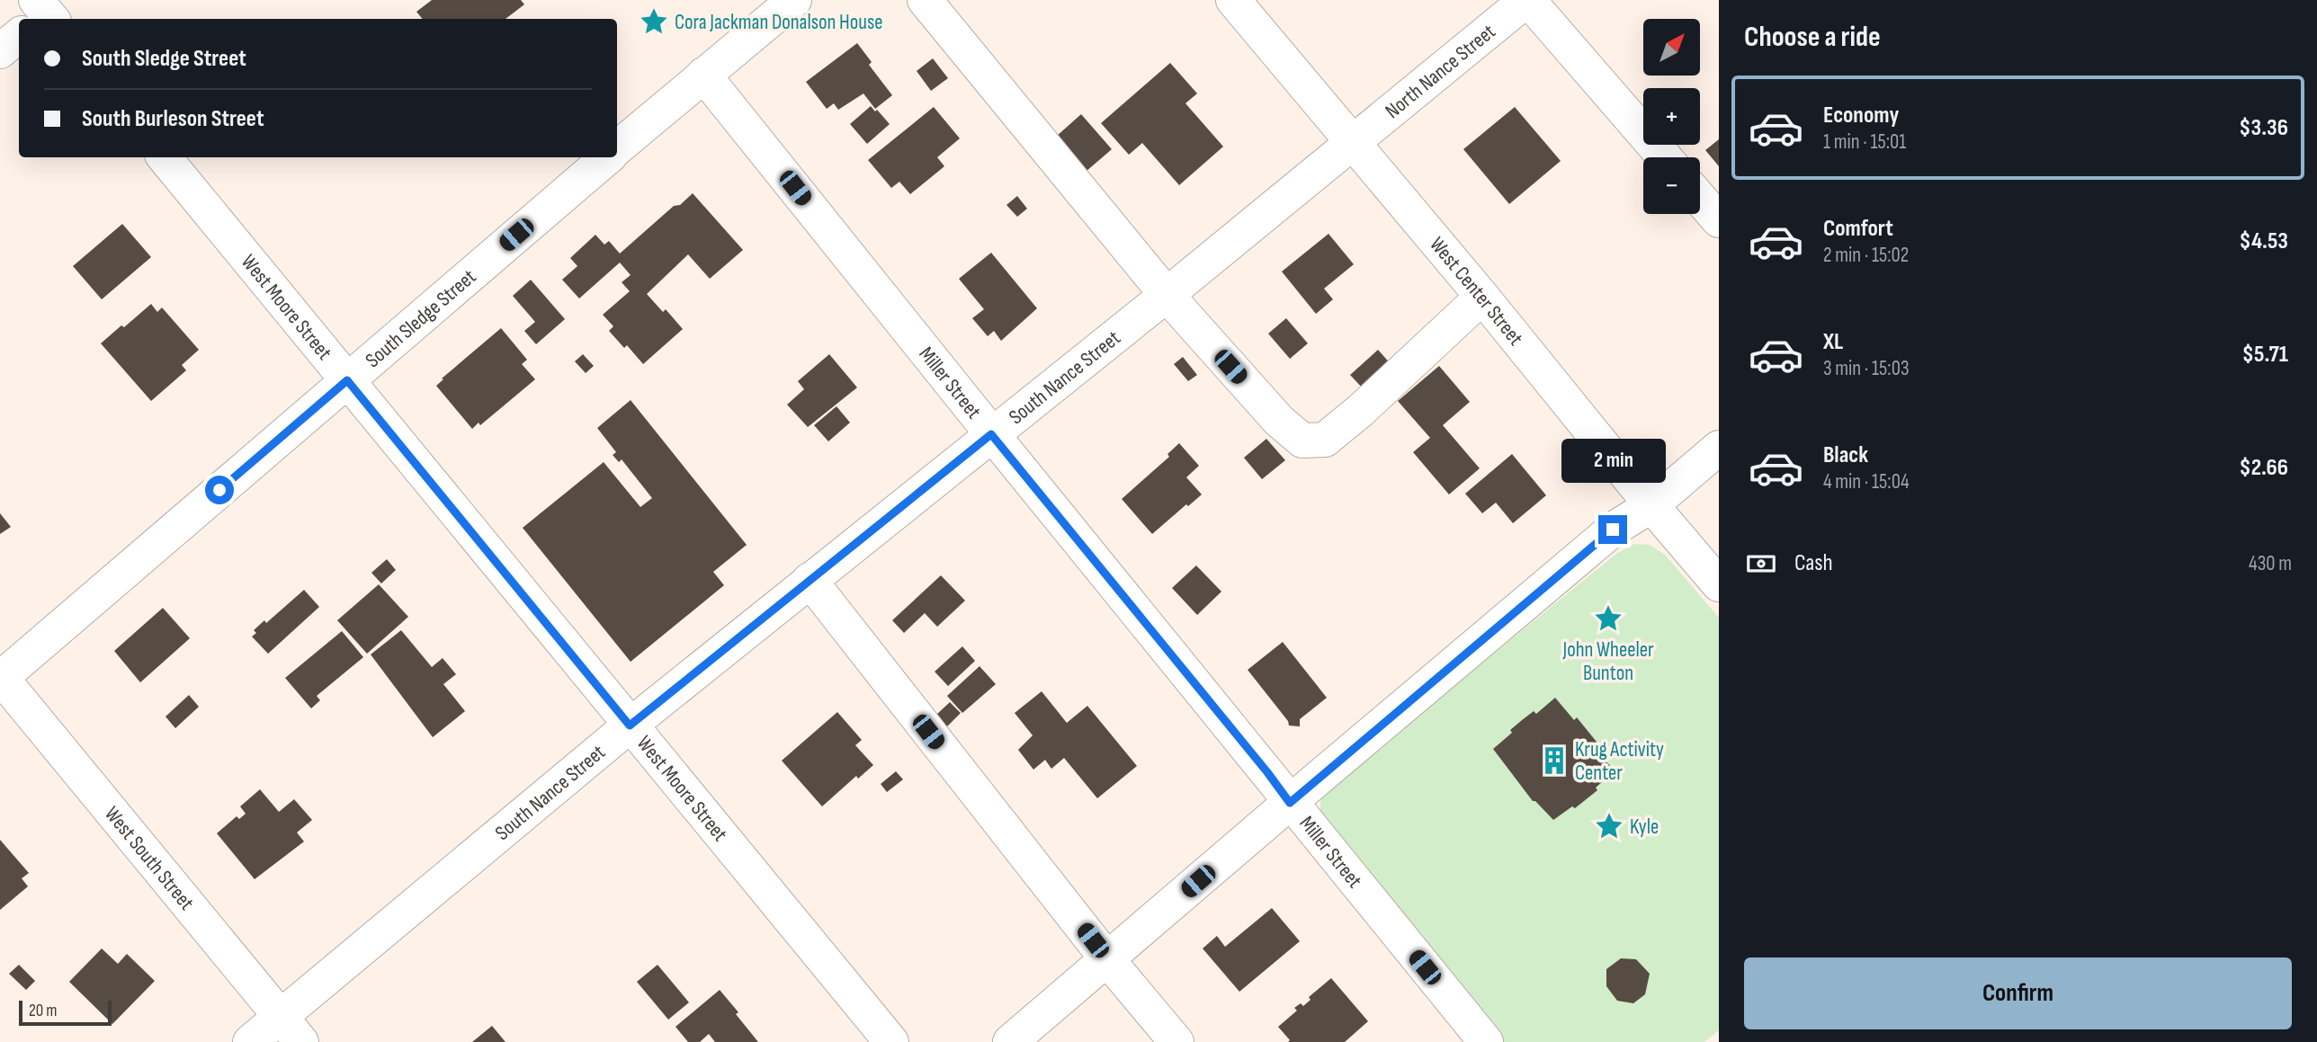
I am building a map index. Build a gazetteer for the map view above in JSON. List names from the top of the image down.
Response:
{
  "streets": {
    "street": [
      "North Nance Street",
      "West Center Street",
      "West Moore Street",
      "South Sledge Street",
      "South Nance Street",
      "Miller Street",
      "West South Street"
    ]
  },
  "crossings": [
    ["North Nance Street", "West Center Street"],
    ["North Nance Street", "South Nance Street"],
    ["West Center Street", "South Nance Street"],
    ["West Moore Street", "South Sledge Street"],
    ["West Moore Street", "South Nance Street"],
    ["South Sledge Street", "Miller Street"],
    ["South Sledge Street", "West South Street"],
    ["South Nance Street", "Miller Street"],
    ["South Nance Street", "West South Street"]
  ],
  "places": {
    "place": ["Cora Jackman Donalson House", "John Wheeler Bunton", "Kyle"],
    "building": ["Krug Activity Center"]
  },
  "scale_bar": "20 m",
  "north": "top right",
  "page": {
    "heading": "Choose a ride",
    "map_buttons": ["+", "−"],
    "banner": ["South Sledge Street", "South Burleson Street"],
    "list": [
      {
        "name": "Economy",
        "note": "1 min · 15:01",
        "value": "$3.36"
      },
      {
        "name": "Comfort",
        "note": "2 min · 15:02",
        "value": "$4.53"
      },
      {
        "name": "XL",
        "note": "3 min · 15:03",
        "value": "$5.71"
      },
      {
        "name": "Black",
        "note": "4 min · 15:04",
        "value": "$2.66"
      }
    ],
    "bubble": "2 min",
    "pay": ["Cash", "430 m"],
    "buttons": "Confirm",
    "scale": "20 m"
  }
}
